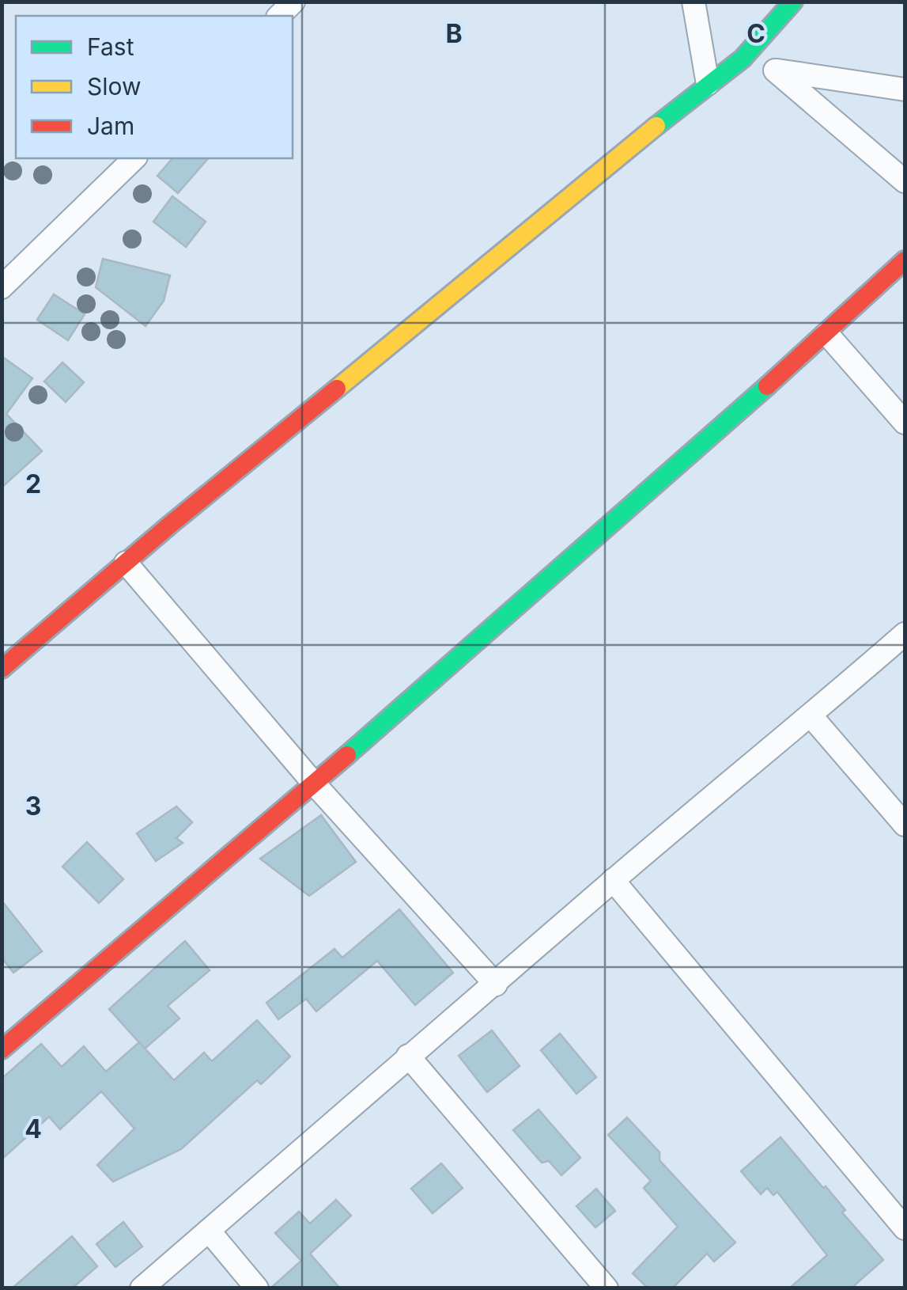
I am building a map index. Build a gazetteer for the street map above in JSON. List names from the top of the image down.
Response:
{
  "legend": ["Fast", "Slow", "Jam"],
  "grid": {
    "columns": ["B", "C"],
    "rows": ["2", "3", "4"]
  }
}
